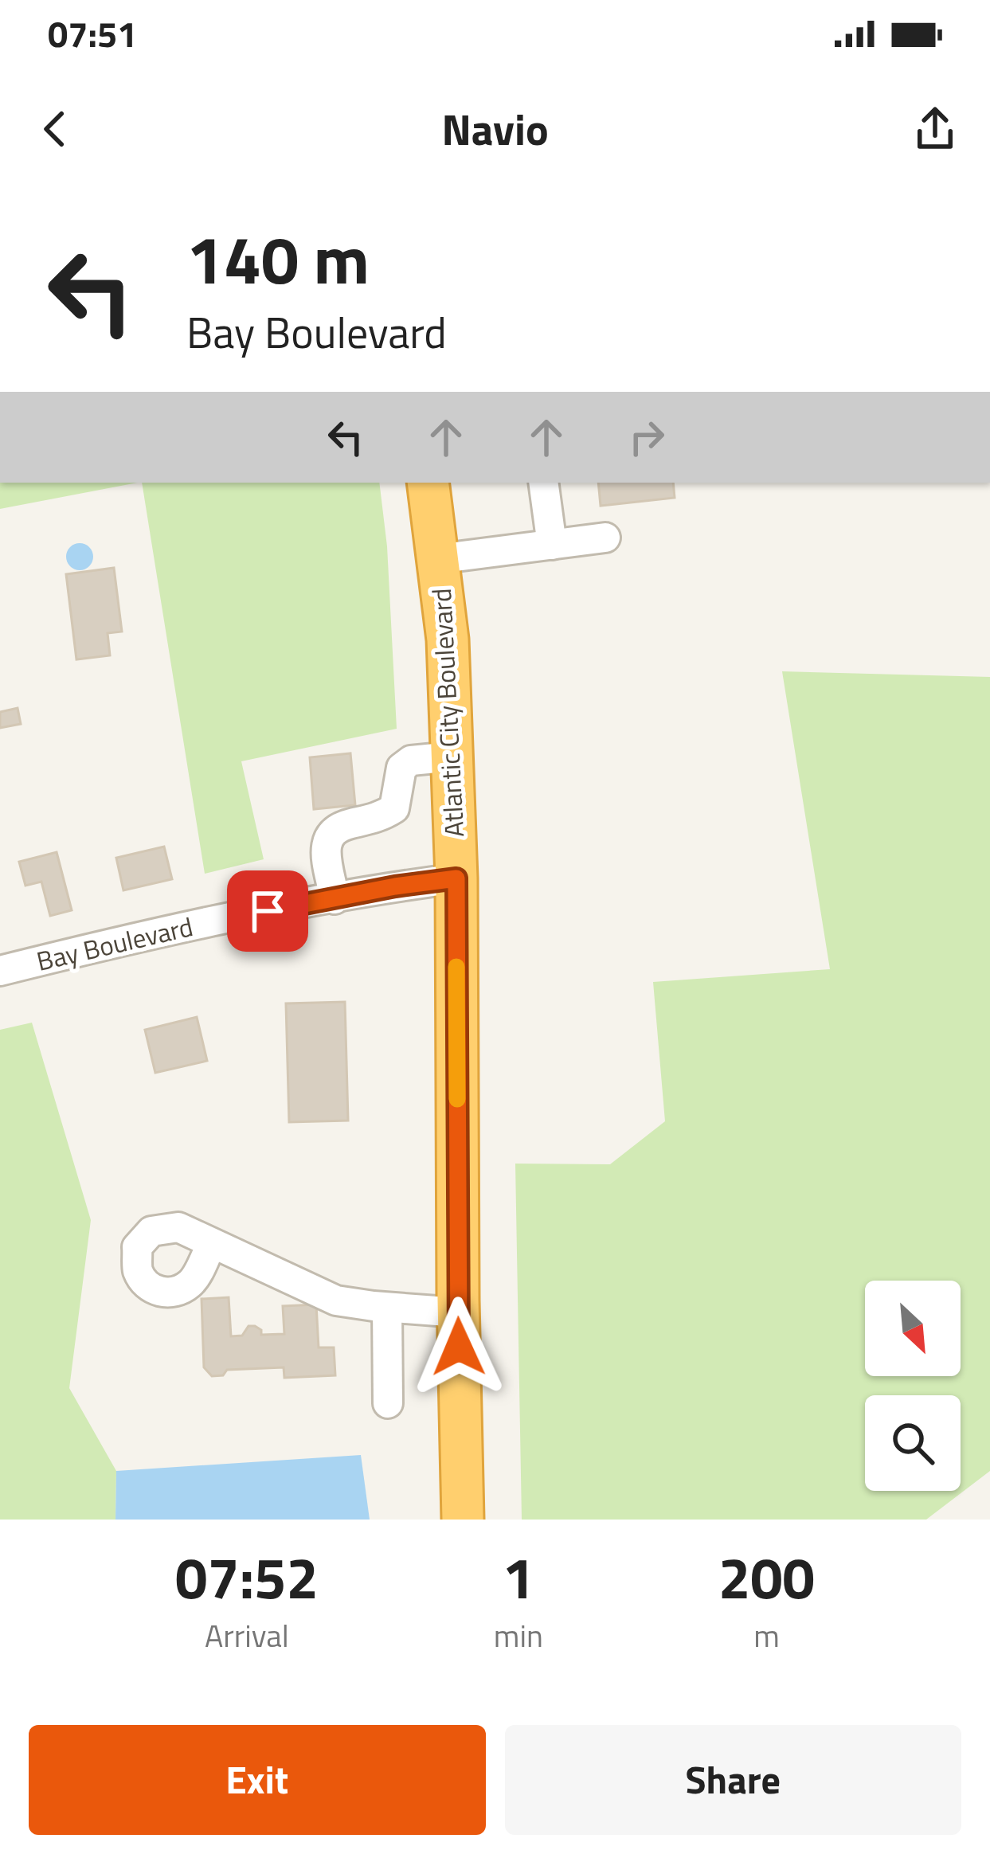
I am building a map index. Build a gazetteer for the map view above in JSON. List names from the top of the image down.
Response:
{
  "streets": {
    "highway": ["Atlantic City Boulevard"],
    "street": ["Bay Boulevard"]
  },
  "crossings": [
    ["Atlantic City Boulevard", "Bay Boulevard"]
  ],
  "north": "bottom right",
  "page": {
    "status": "07:51",
    "header": "Navio",
    "turn": ["140 m", "Bay Boulevard"],
    "eta": [
      "07:52",
      "Arrival",
      "1",
      "min",
      "200",
      "m"
    ],
    "buttons": ["Exit", "Share"]
  }
}
